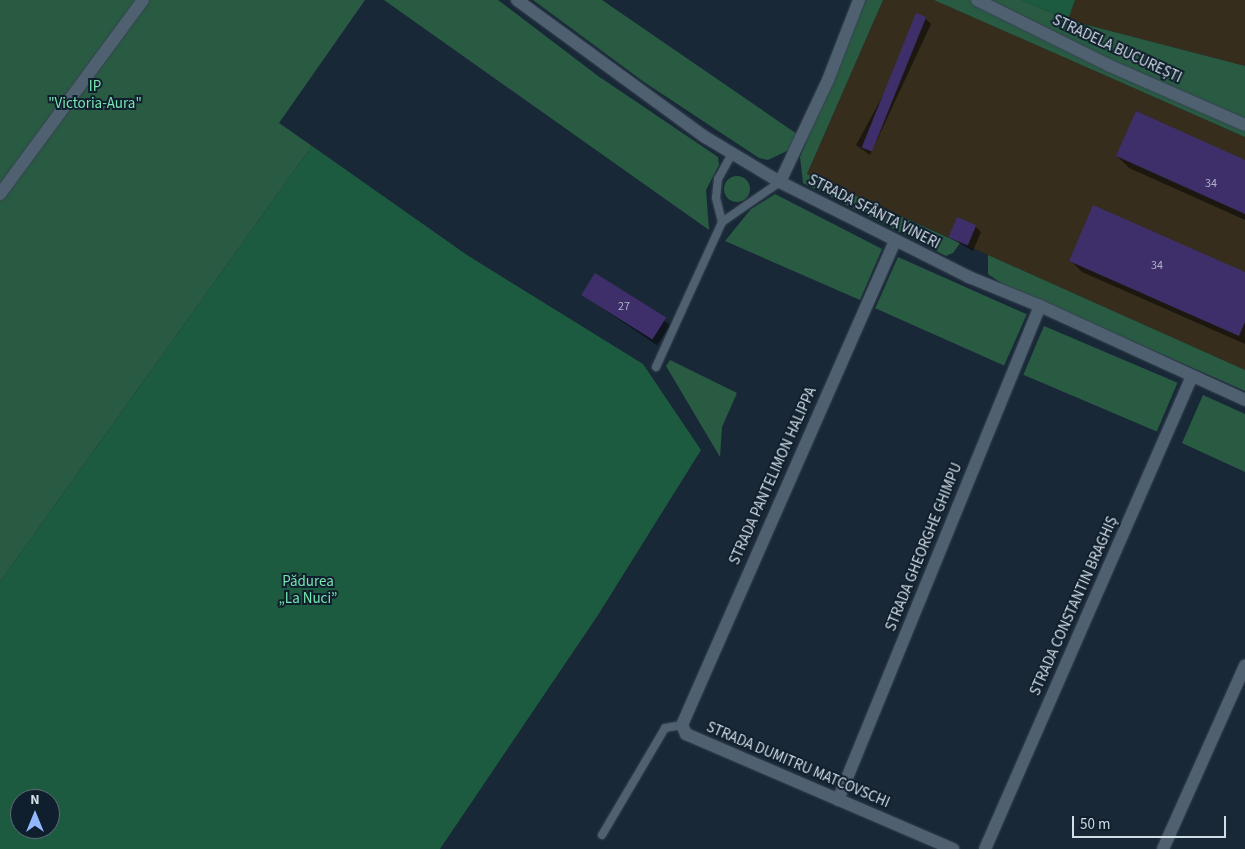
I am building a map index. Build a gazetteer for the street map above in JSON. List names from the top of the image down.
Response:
{
  "streets": {
    "street": [
      "STRADELA BUCUREȘTI",
      "STRADA SFÂNTA VINERI",
      "STRADA PANTELIMON HALIPPA",
      "STRADA GHEORGHE GHIMPU",
      "STRADA CONSTANTIN BRAGHIŞ",
      "STRADA DUMITRU MATCOVSCHI"
    ]
  },
  "crossings": [
    ["STRADA SFÂNTA VINERI", "STRADA PANTELIMON HALIPPA"],
    ["STRADA SFÂNTA VINERI", "STRADA GHEORGHE GHIMPU"],
    ["STRADA SFÂNTA VINERI", "STRADA CONSTANTIN BRAGHIŞ"],
    ["STRADA PANTELIMON HALIPPA", "STRADA DUMITRU MATCOVSCHI"],
    ["STRADA GHEORGHE GHIMPU", "STRADA DUMITRU MATCOVSCHI"]
  ],
  "parks": ["IP \"Victoria-Aura\"", "Pădurea „La Nuci”"],
  "house_numbers": ["34", "34", "27"],
  "scale_bar": "50 m",
  "north": "top"
}
